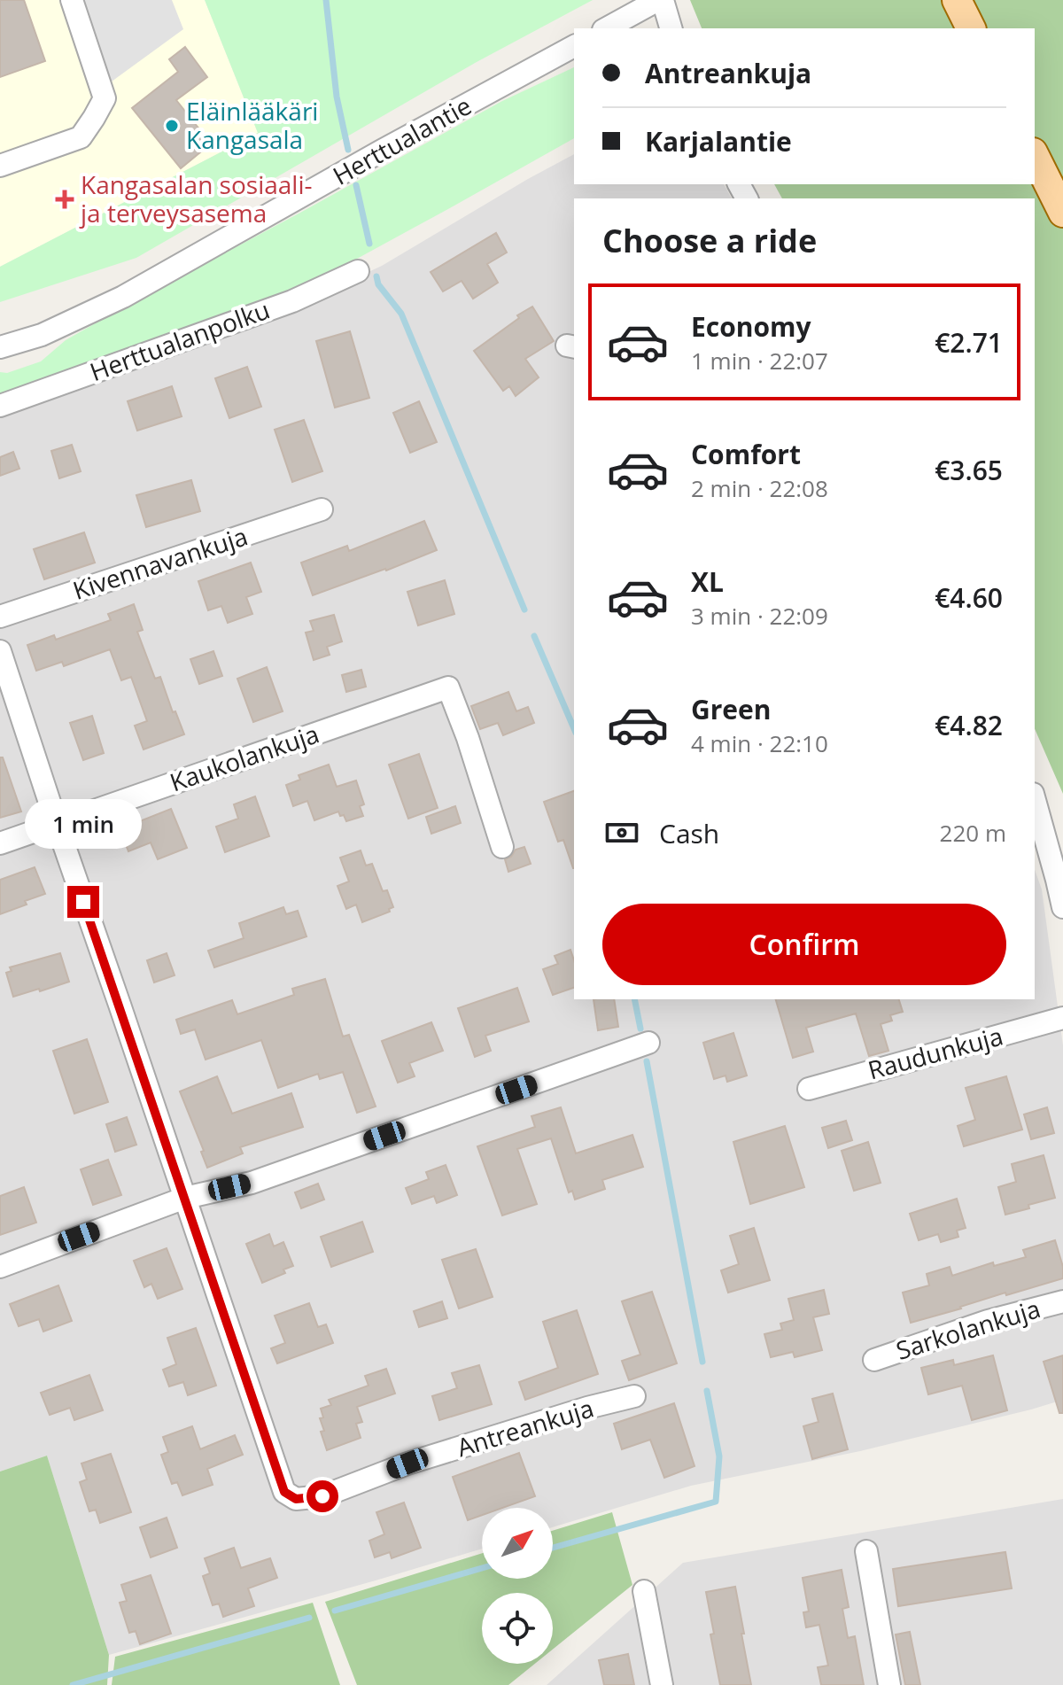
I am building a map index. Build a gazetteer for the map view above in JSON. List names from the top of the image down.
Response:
{
  "streets": {
    "street": [
      "Herttualantie",
      "Herttualanpolku",
      "Kivennavankuja",
      "Kaukolankuja",
      "Raudunkuja",
      "Sarkolankuja",
      "Antreankuja"
    ]
  },
  "places": {
    "other": ["Eläinlääkäri Kangasala"],
    "health": ["Kangasalan sosiaali- ja terveysasema"]
  },
  "north": "top right",
  "page": {
    "banner": ["Antreankuja", "Karjalantie"],
    "heading": "Choose a ride",
    "list": [
      {
        "name": "Economy",
        "note": "1 min · 22:07",
        "value": "€2.71"
      },
      {
        "name": "Comfort",
        "note": "2 min · 22:08",
        "value": "€3.65"
      },
      {
        "name": "XL",
        "note": "3 min · 22:09",
        "value": "€4.60"
      },
      {
        "name": "Green",
        "note": "4 min · 22:10",
        "value": "€4.82"
      }
    ],
    "pay": ["Cash", "220 m"],
    "bubble": "1 min",
    "buttons": "Confirm"
  }
}
